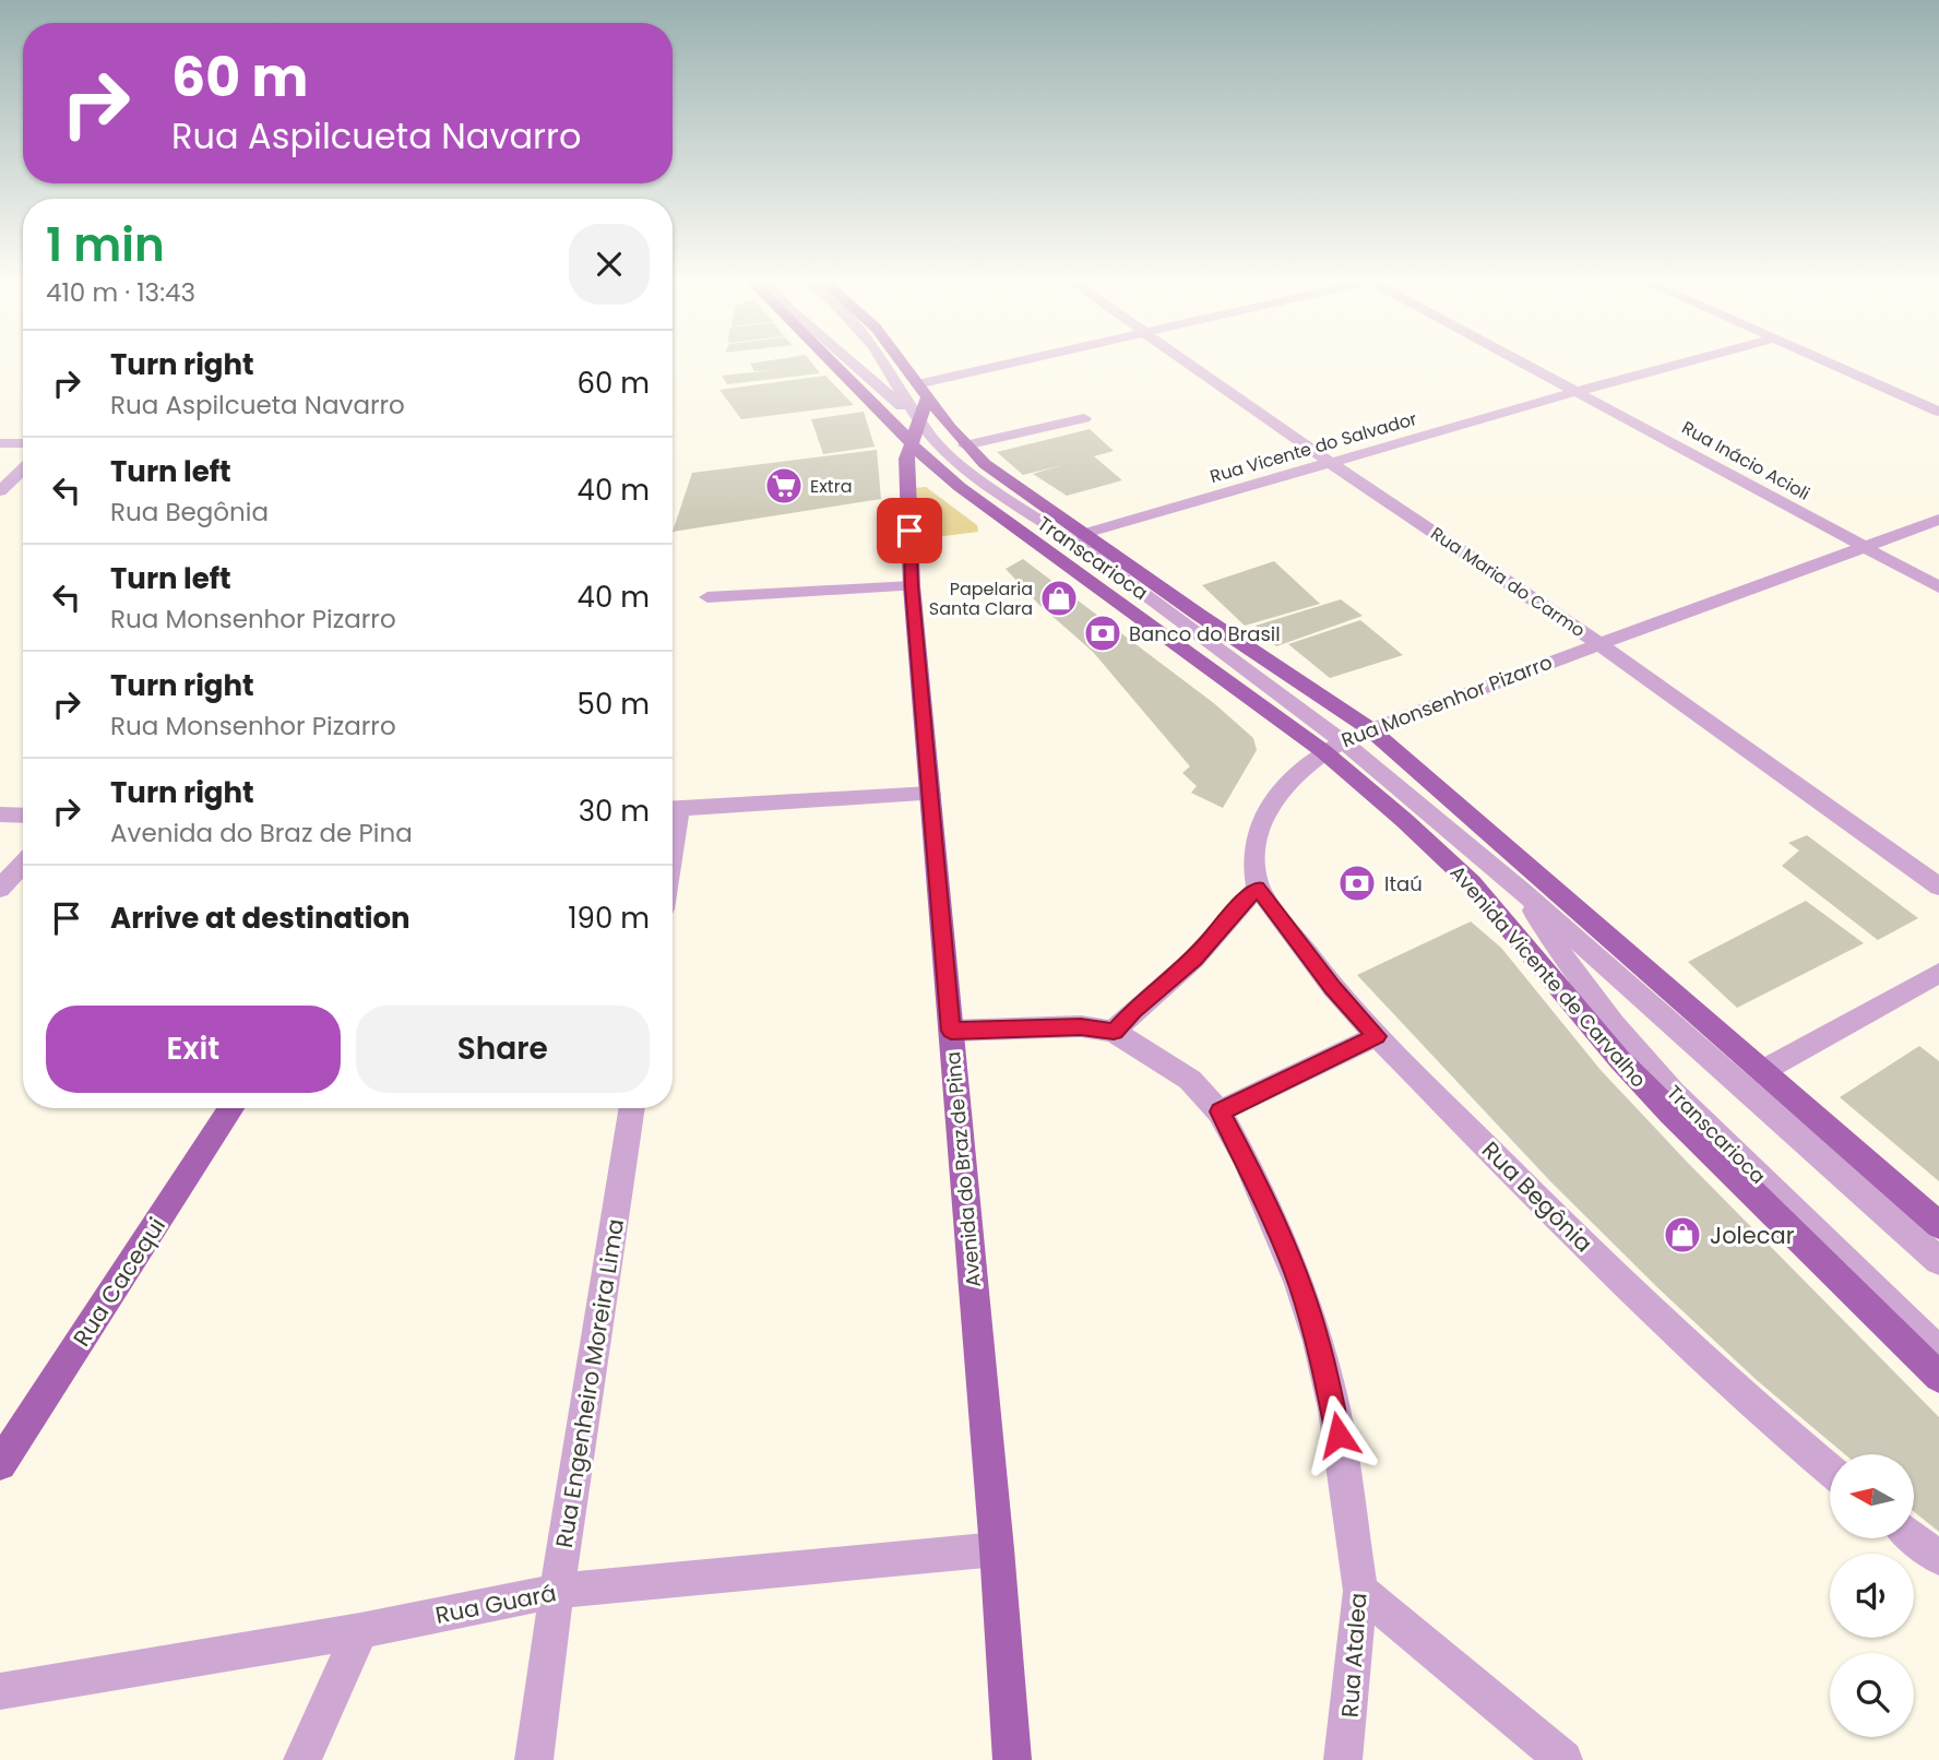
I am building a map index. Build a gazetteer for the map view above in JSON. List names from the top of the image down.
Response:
{
  "streets": {
    "main road": ["Avenida Vicente de Carvalho", "Avenida do Braz de Pina", "Rua Cacequi"],
    "street": [
      "Rua Vicente do Salvador",
      "Rua Inácio Acioli",
      "Transcarioca",
      "Rua Maria do Carmo",
      "Rua Monsenhor Pizarro",
      "Rua Begônia",
      "Rua Engenheiro Moreira Lima",
      "Rua Guará",
      "Rua Atalea"
    ]
  },
  "crossings": [
    ["Rua Vicente do Salvador", "Rua Inácio Acioli"],
    ["Rua Vicente do Salvador", "Rua Maria do Carmo"],
    ["Rua Inácio Acioli", "Rua Monsenhor Pizarro"],
    ["Transcarioca", "Rua Monsenhor Pizarro"],
    ["Transcarioca", "Avenida Vicente de Carvalho"],
    ["Rua Maria do Carmo", "Rua Monsenhor Pizarro"],
    ["Rua Monsenhor Pizarro", "Avenida Vicente de Carvalho"],
    ["Rua Monsenhor Pizarro", "Rua Begônia"],
    ["Avenida Vicente de Carvalho", "Avenida do Braz de Pina"],
    ["Avenida do Braz de Pina", "Rua Guará"],
    ["Rua Engenheiro Moreira Lima", "Rua Guará"]
  ],
  "places": {
    "supermarket": ["Extra"],
    "shop": ["Papelaria Santa Clara", "Jolecar"],
    "bank": ["Banco do Brasil", "Itaú"]
  },
  "north": "left",
  "page": {
    "turn": ["60 m", "Rua Aspilcueta Navarro"],
    "heading": ["1 min", "410 m · 13:43"],
    "list": [
      {
        "name": "Turn right",
        "note": "Rua Aspilcueta Navarro",
        "value": "60 m"
      },
      {
        "name": "Turn left",
        "note": "Rua Begônia",
        "value": "40 m"
      },
      {
        "name": "Turn left",
        "note": "Rua Monsenhor Pizarro",
        "value": "40 m"
      },
      {
        "name": "Turn right",
        "note": "Rua Monsenhor Pizarro",
        "value": "50 m"
      },
      {
        "name": "Turn right",
        "note": "Avenida do Braz de Pina",
        "value": "30 m"
      },
      {
        "name": "Arrive at destination",
        "value": "190 m"
      }
    ],
    "buttons": ["Exit", "Share"]
  }
}
